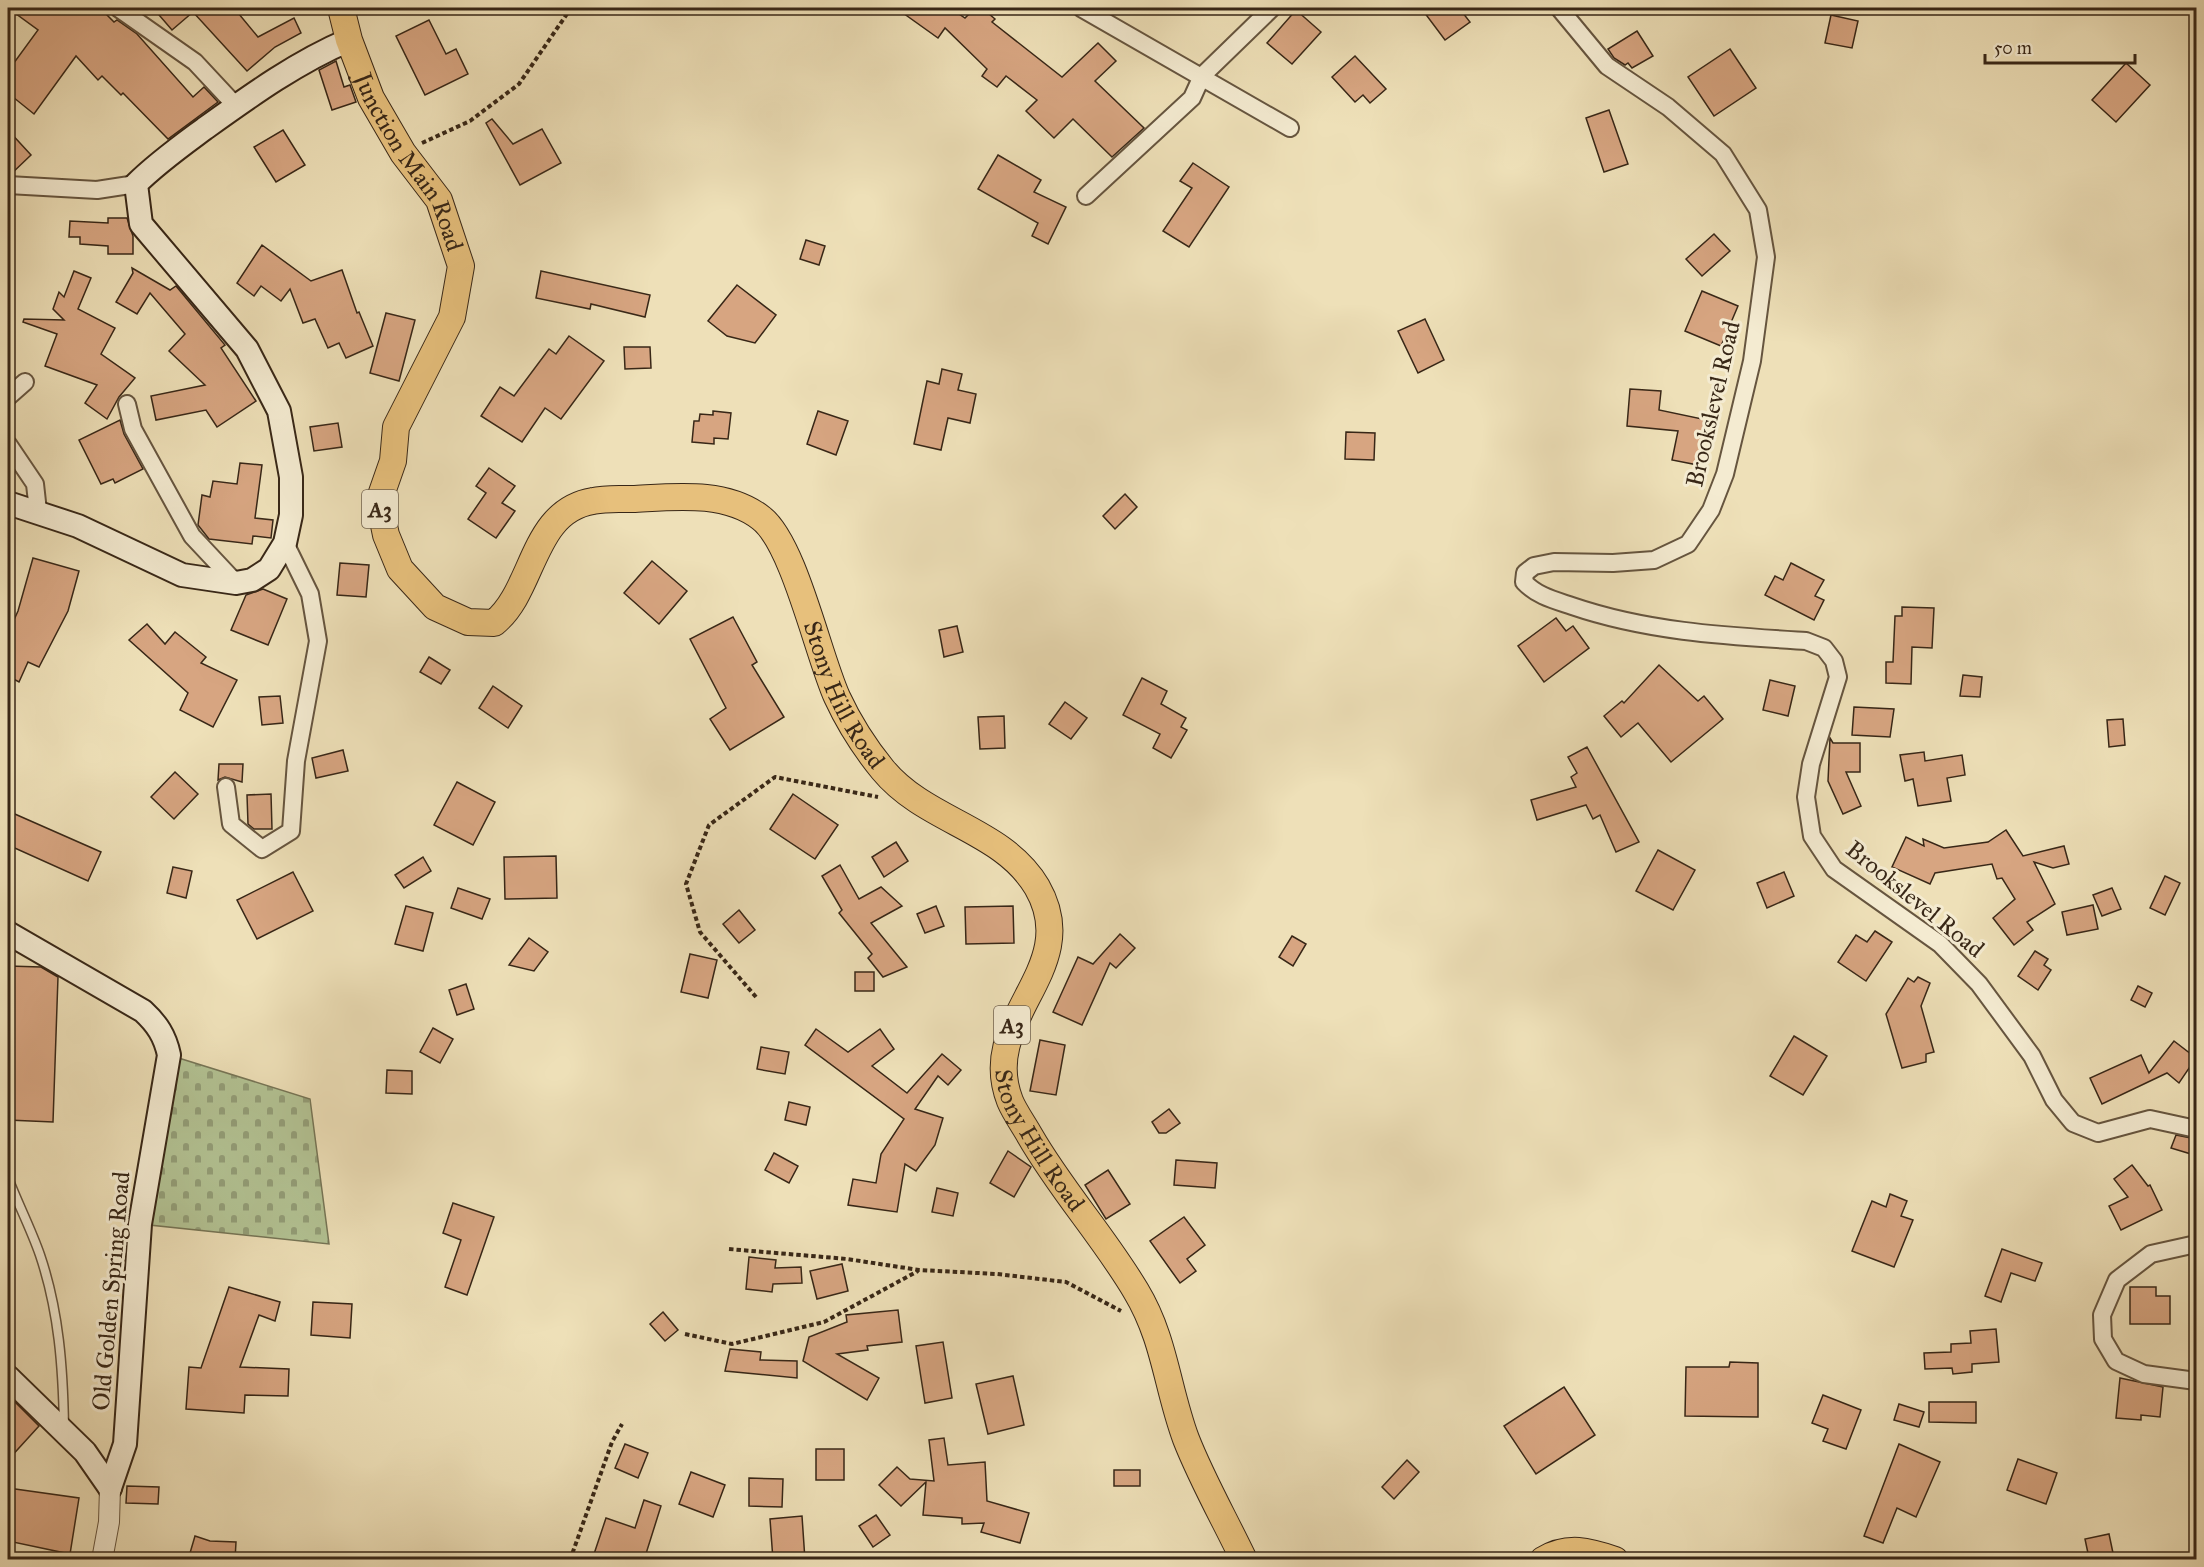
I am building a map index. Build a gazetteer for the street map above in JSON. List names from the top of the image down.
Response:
{
  "streets": {
    "main road": [
      "Junction Main Road",
      "A3",
      "Stony Hill Road",
      "Old Golden Spring Road"
    ],
    "street": ["Brookslevel Road"]
  },
  "crossings": [
    ["Junction Main Road", "Stony Hill Road"]
  ],
  "scale_bar": "50 m"
}
